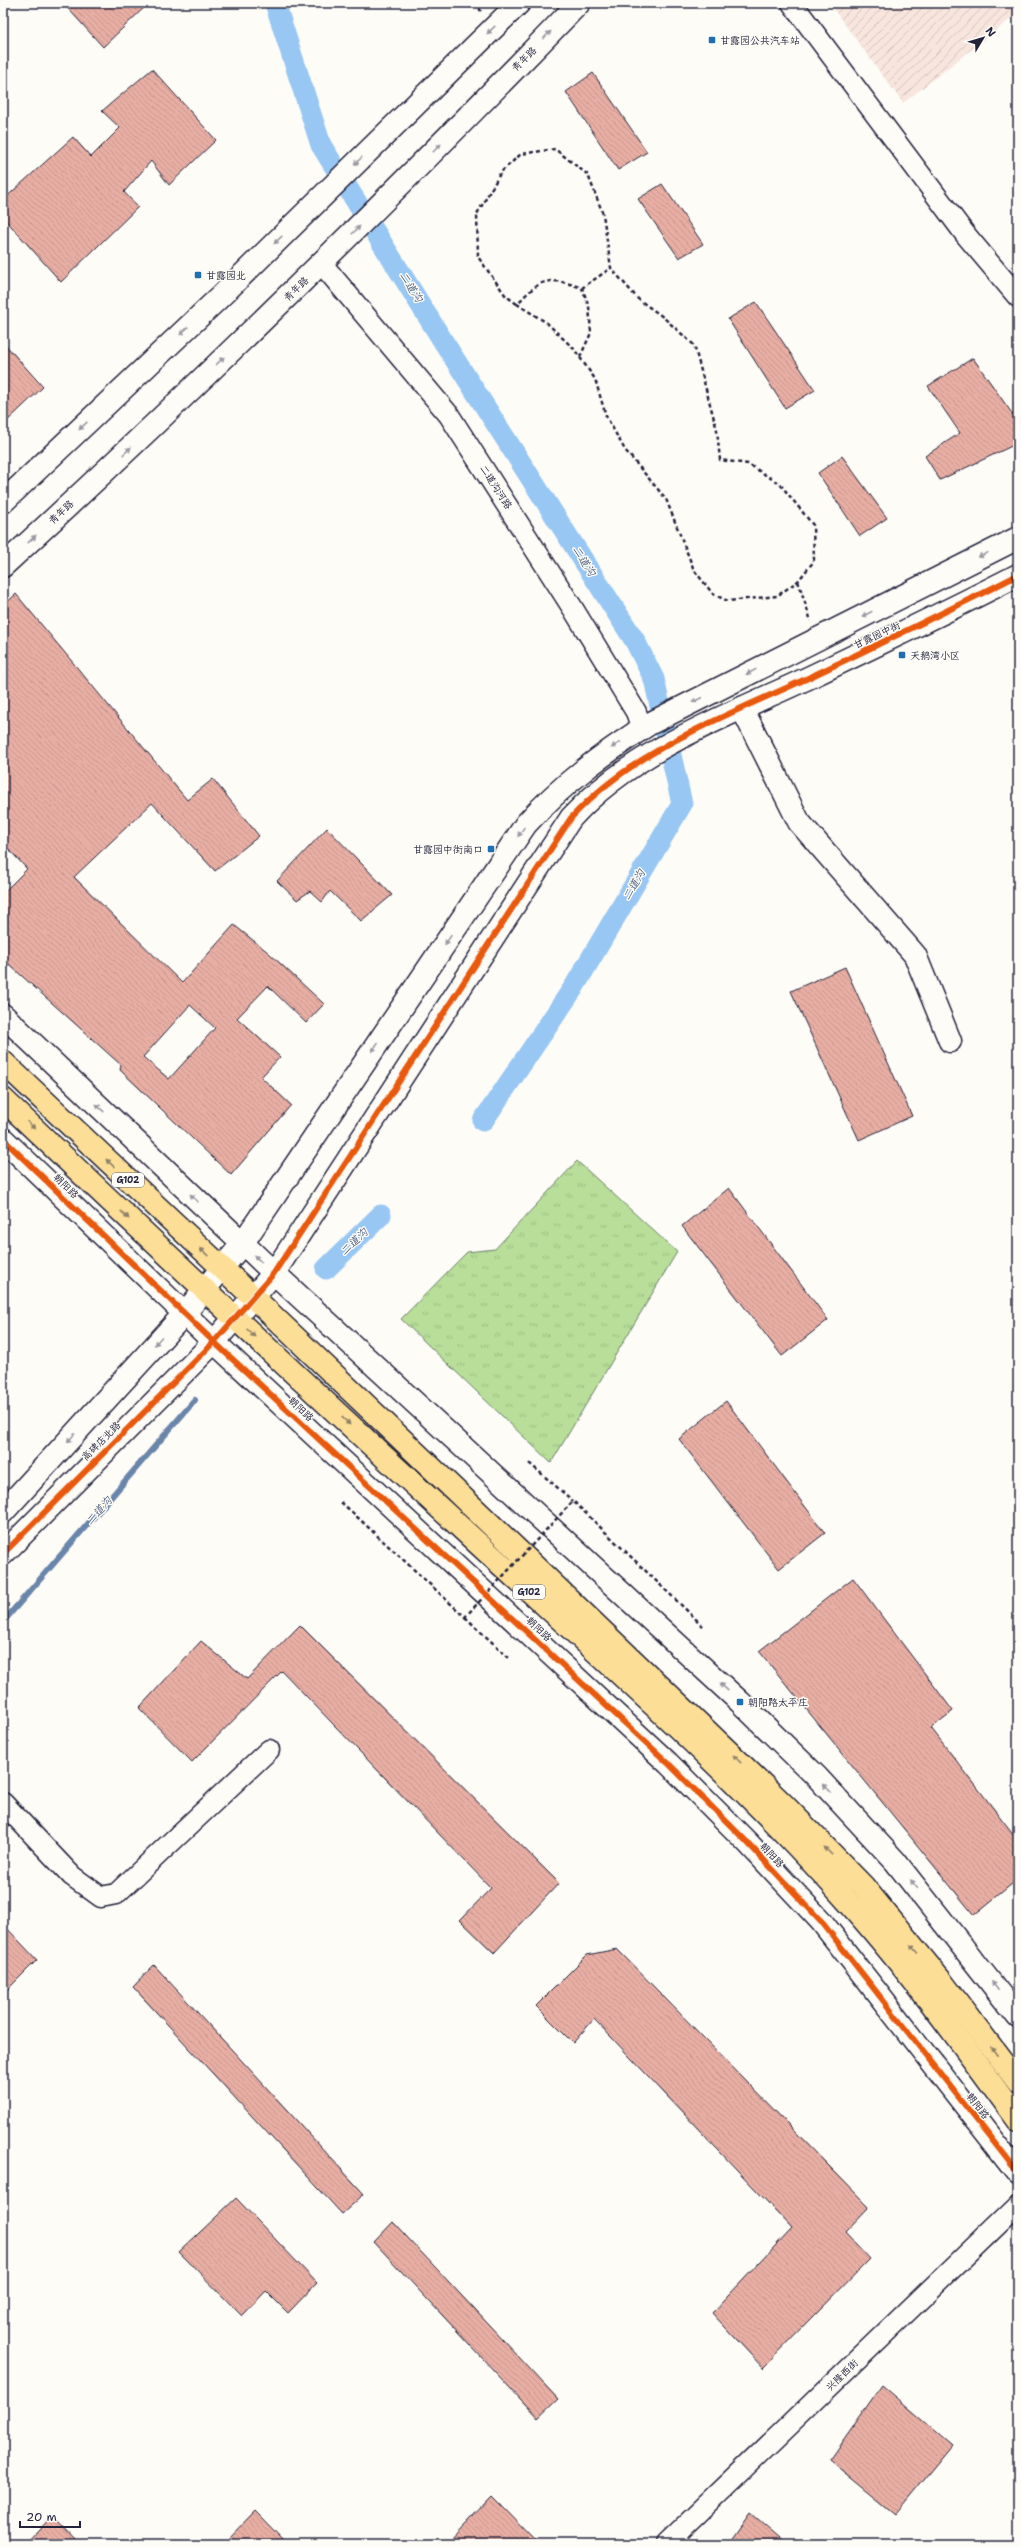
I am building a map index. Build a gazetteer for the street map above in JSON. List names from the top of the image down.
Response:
{
  "streets": {
    "highway": ["G102", "朝阳路"],
    "street": [
      "青年路",
      "二道沟河路",
      "甘露园中街",
      "高碑店北路",
      "兴隆西街"
    ]
  },
  "crossings": [
    ["青年路", "二道沟河路"],
    ["甘露园中街", "高碑店北路"],
    ["G102", "高碑店北路"],
    ["朝阳路", "高碑店北路"]
  ],
  "water": ["二道沟"],
  "places": {
    "transit": [
      "甘露园公共汽车站",
      "甘露园北",
      "天鹅湾小区",
      "甘露园中街南口",
      "朝阳路太平庄"
    ]
  },
  "scale_bar": "20 m",
  "north": "top right"
}
